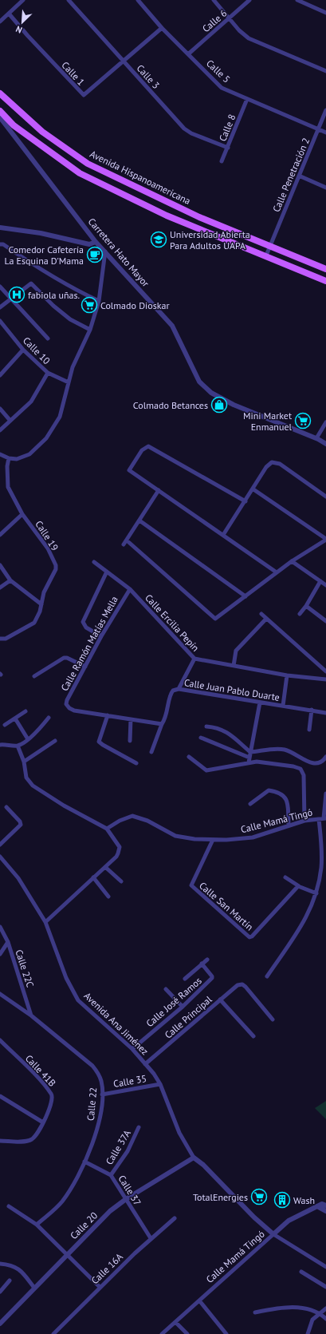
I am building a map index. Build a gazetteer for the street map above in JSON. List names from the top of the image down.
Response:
{
  "streets": {
    "main road": ["Avenida Hispanoamericana"],
    "street": [
      "Calle 6",
      "Calle 5",
      "Calle 1",
      "Calle 3",
      "Calle 8",
      "Calle Penetración 2",
      "Carretera Hato Mayor",
      "Calle 10",
      "Calle 19",
      "Calle Ercilia Pepín",
      "Calle Ramón Matías Mella",
      "Calle Juan Pablo Duarte",
      "Calle Mamá Tingó",
      "Calle San Martín",
      "Calle 22C",
      "Calle José Ramos",
      "Calle Principal",
      "Avenida Ana Jiménez",
      "Calle 41B",
      "Calle 35",
      "Calle 22",
      "Calle 37A",
      "Calle 37",
      "Calle 20",
      "Calle 16A"
    ]
  },
  "crossings": [
    ["Calle 6", "Calle 5"],
    ["Calle 5", "Calle 1"],
    ["Calle 5", "Calle 8"],
    ["Calle 5", "Calle Penetración 2"],
    ["Calle 1", "Calle 3"],
    ["Calle 3", "Calle 8"],
    ["Calle Penetración 2", "Avenida Hispanoamericana"],
    ["Calle Ercilia Pepín", "Calle Ramón Matías Mella"],
    ["Calle Mamá Tingó", "Calle San Martín"],
    ["Calle Mamá Tingó", "Avenida Ana Jiménez"],
    ["Calle 22C", "Calle 22"],
    ["Calle José Ramos", "Avenida Ana Jiménez"],
    ["Calle Principal", "Avenida Ana Jiménez"],
    ["Avenida Ana Jiménez", "Calle 35"],
    ["Avenida Ana Jiménez", "Calle 20"],
    ["Calle 35", "Calle 22"],
    ["Calle 22", "Calle 37"],
    ["Calle 37A", "Calle 37"],
    ["Calle 37", "Calle 20"],
    ["Calle 37", "Calle 16A"]
  ],
  "places": {
    "school or university": ["Universidad Abierta Para Adultos UAPA"],
    "cafe": ["Comedor Cafetería La Esquina D'Mama"],
    "hospital": ["fabiola uñas."],
    "supermarket": ["Colmado Dioskar", "Mini Market Enmanuel", "TotalEnergies"],
    "shop": ["Colmado Betances"],
    "building": ["Wash"]
  },
  "north": "bottom left"
}
